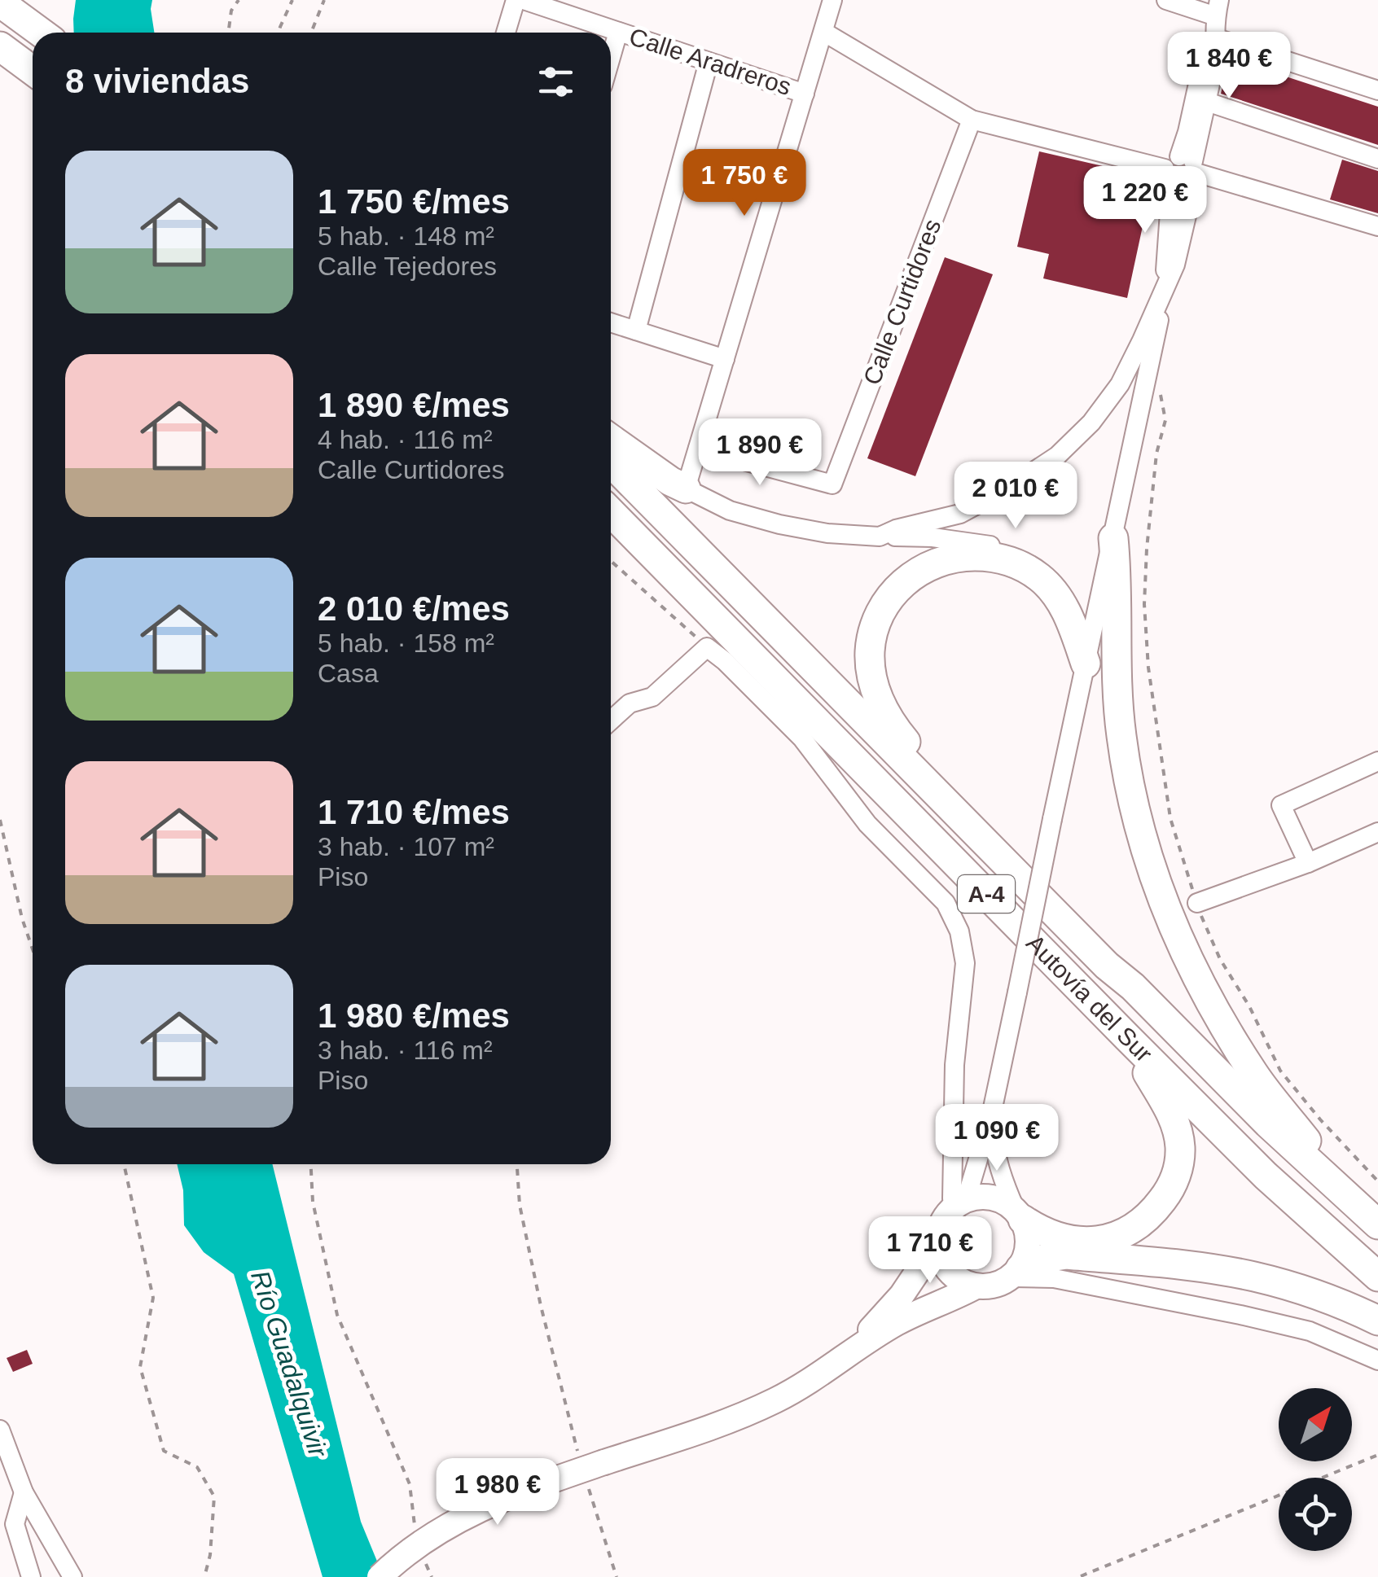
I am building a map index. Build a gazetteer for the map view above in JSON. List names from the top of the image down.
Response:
{
  "streets": {
    "highway": ["A-4", "Autovía del Sur"],
    "street": ["Calle Aradreros", "Calle Curtidores"]
  },
  "water": ["Río Guadalquivir"],
  "north": "top right",
  "page": {
    "price": [
      "1 840 €",
      "1 750 €",
      "1 220 €",
      "1 890 €",
      "2 010 €",
      "1 090 €",
      "1 710 €",
      "1 980 €"
    ],
    "heading": "8 viviendas",
    "list": [
      {
        "name": "1 750 €/mes",
        "note": "5 hab. · 148 m² · Calle Tejedores"
      },
      {
        "name": "1 890 €/mes",
        "note": "4 hab. · 116 m² · Calle Curtidores"
      },
      {
        "name": "2 010 €/mes",
        "note": "5 hab. · 158 m² · Casa"
      },
      {
        "name": "1 710 €/mes",
        "note": "3 hab. · 107 m² · Piso"
      },
      {
        "name": "1 980 €/mes",
        "note": "3 hab. · 116 m² · Piso"
      }
    ]
  }
}
